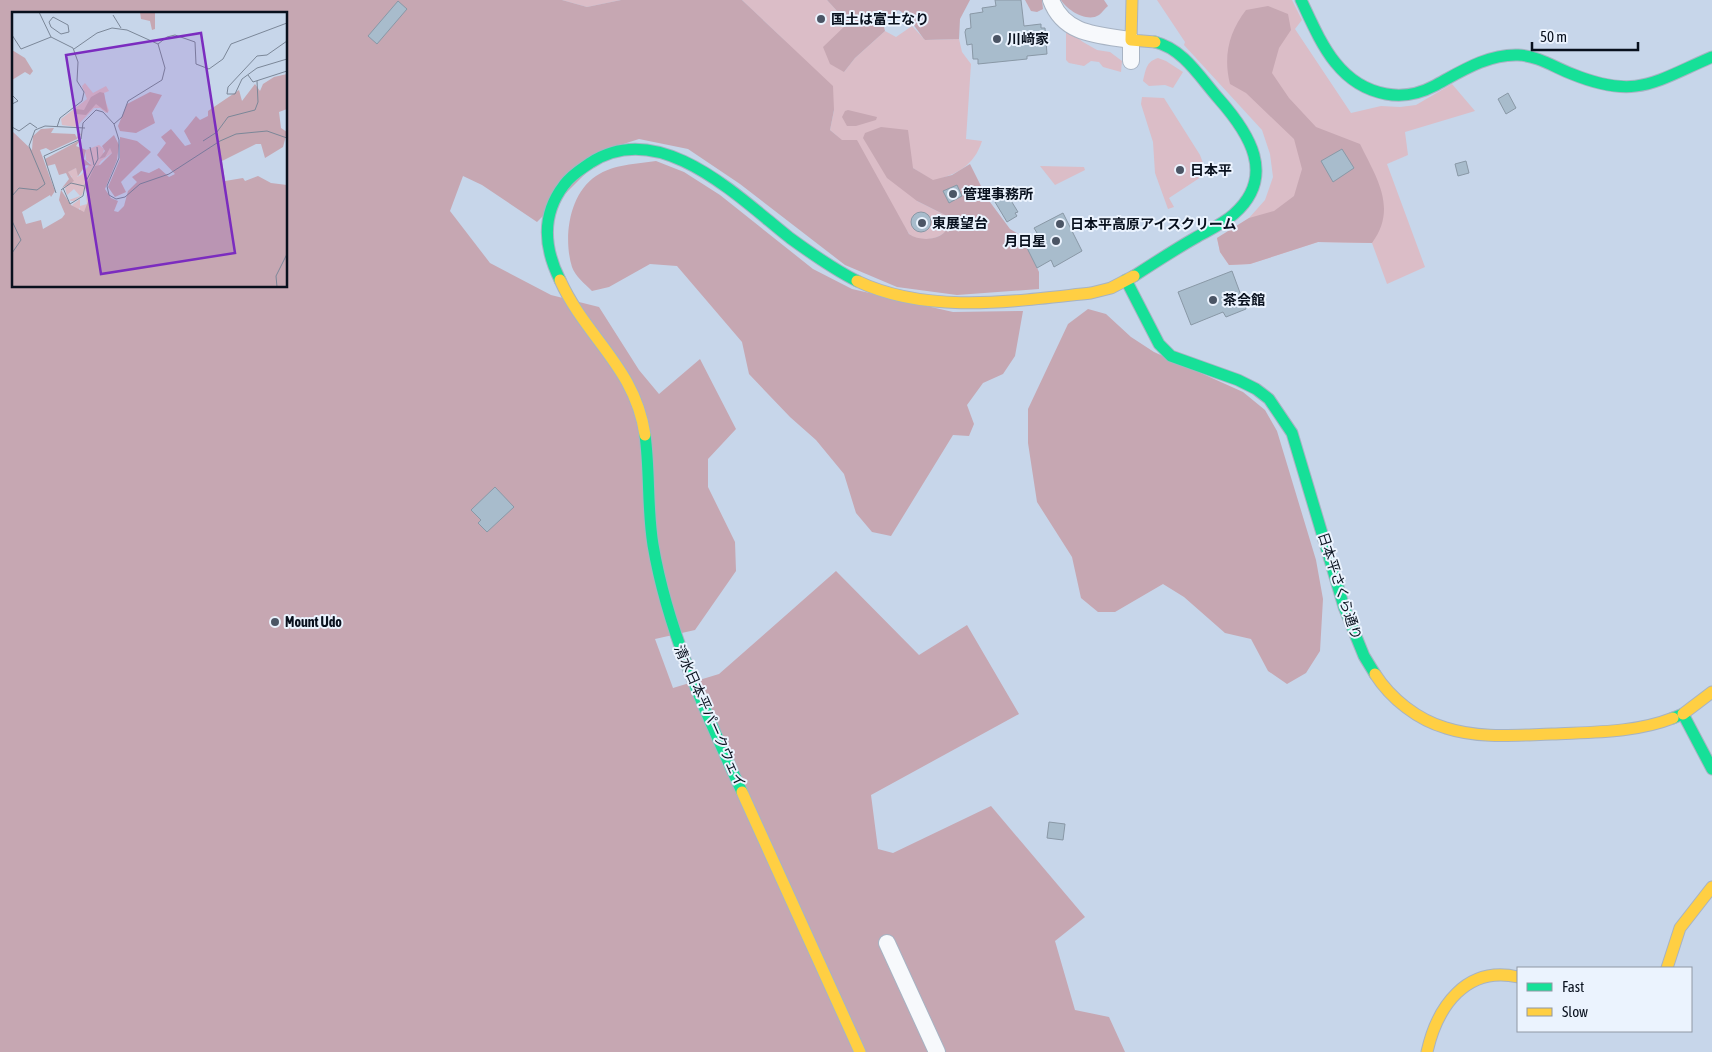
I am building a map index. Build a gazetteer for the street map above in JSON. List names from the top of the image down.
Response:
{
  "streets": {
    "street": ["日本平さくら通り", "清水日本平パークウェイ"]
  },
  "crossings": [
    ["日本平さくら通り", "清水日本平パークウェイ"]
  ],
  "places": [
    "国土は富士なり",
    "川﨑家",
    "日本平",
    "管理事務所",
    "東展望台",
    "日本平高原アイスクリーム",
    "月日星",
    "茶会館",
    "Mount Udo"
  ],
  "legend": ["Fast", "Slow"],
  "scale_bar": "50 m"
}
